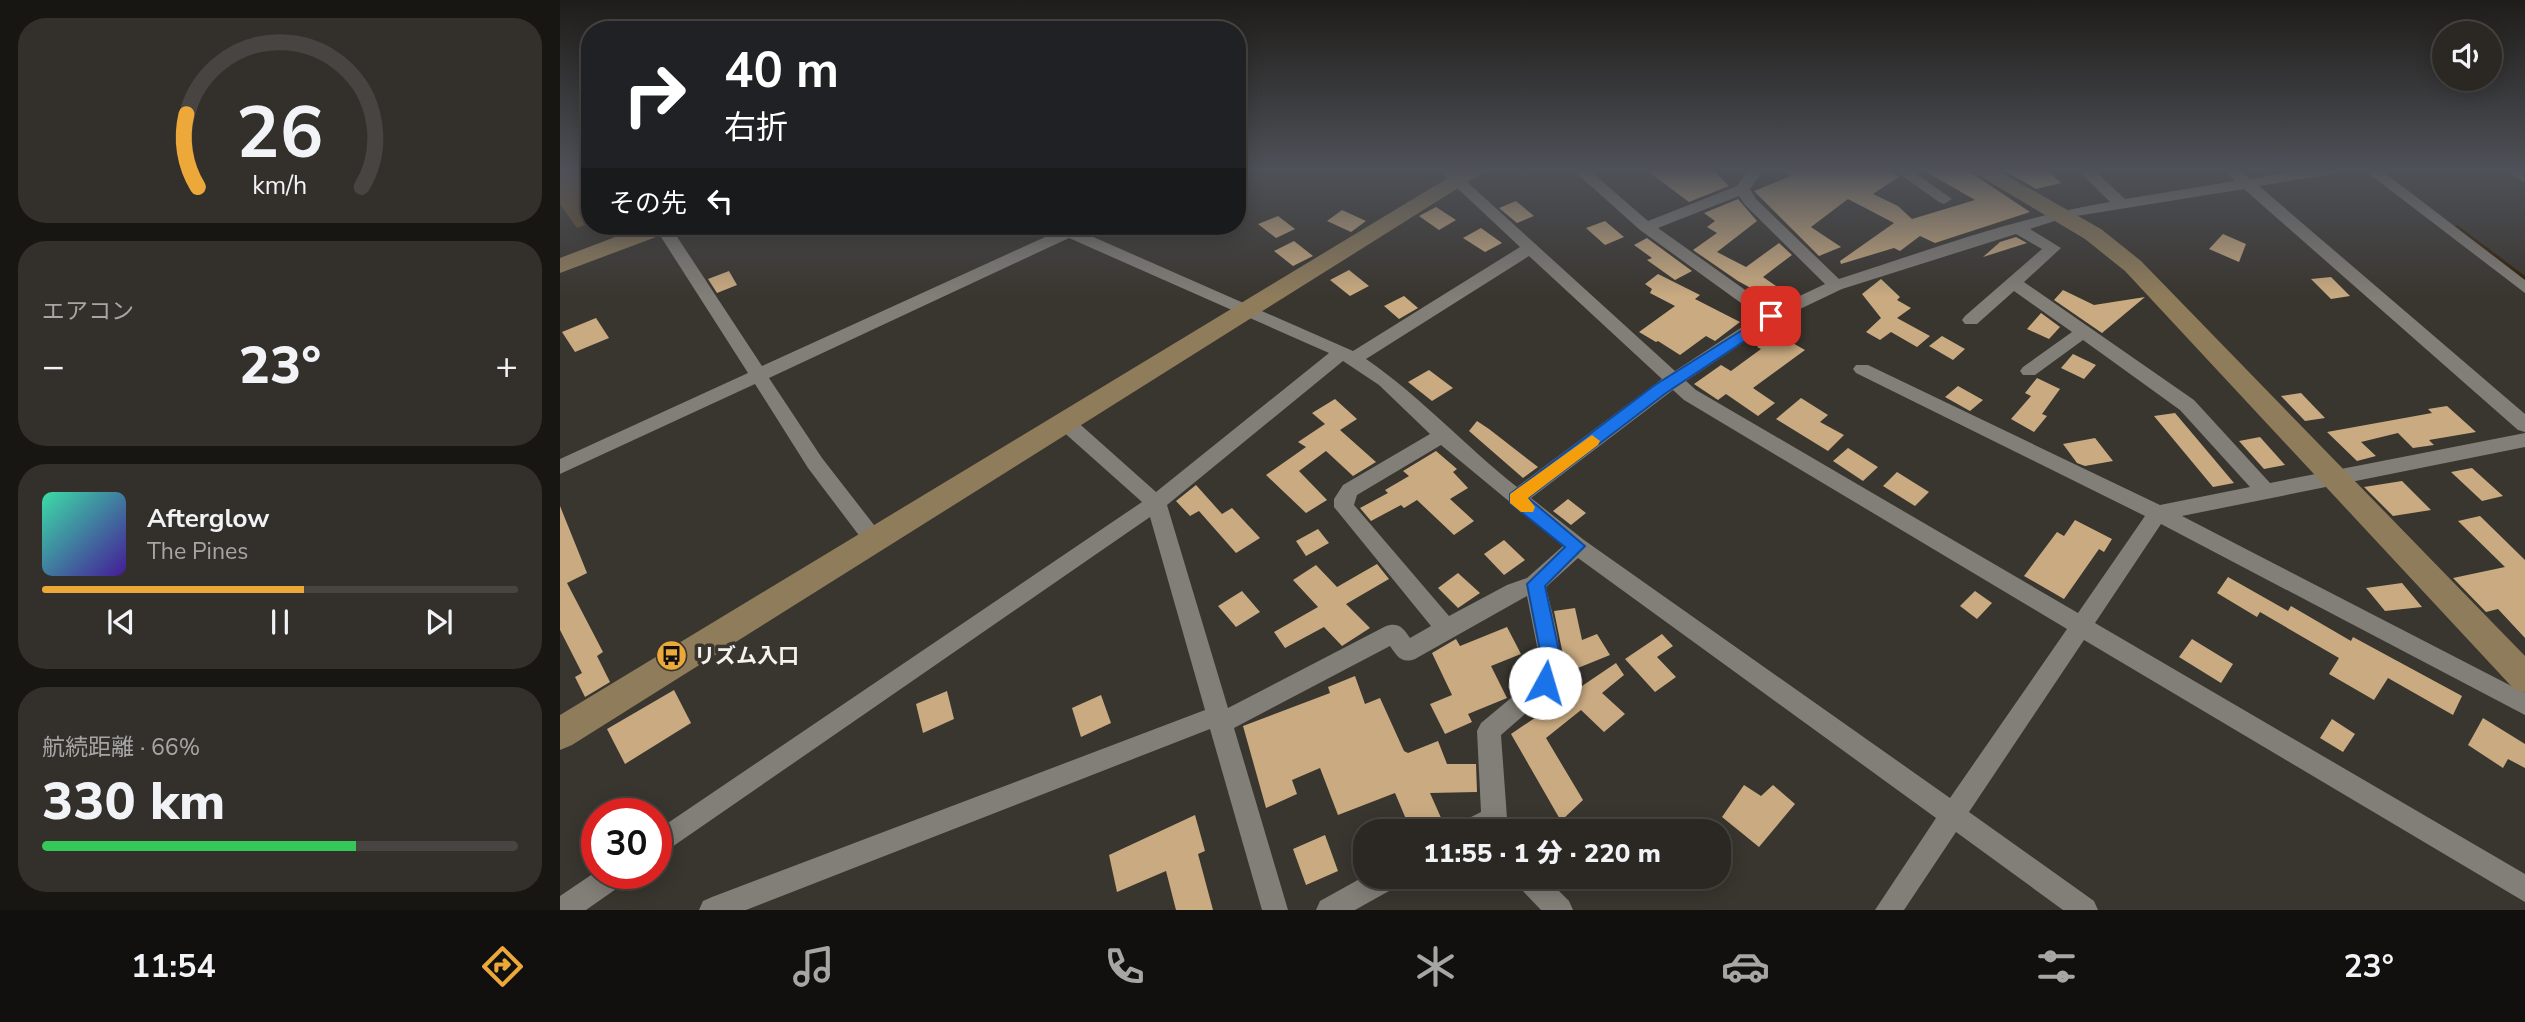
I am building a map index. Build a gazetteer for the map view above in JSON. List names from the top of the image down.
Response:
{
  "places": {
    "bus stop": ["リズム入口"]
  },
  "page": {
    "turn": ["40 m", "右折"],
    "then": "その先",
    "tile": [
      "エアコン",
      ["航続距離 · 66%", "330 km"]
    ],
    "heat": ["−", "23°", "+"],
    "song": ["Afterglow", "The Pines"],
    "limit": "30",
    "trip": "11:55 · 1 分 · 220 m",
    "tabs": ["11:54", "23°"],
    "gauge": ["26", "km/h"]
  }
}
